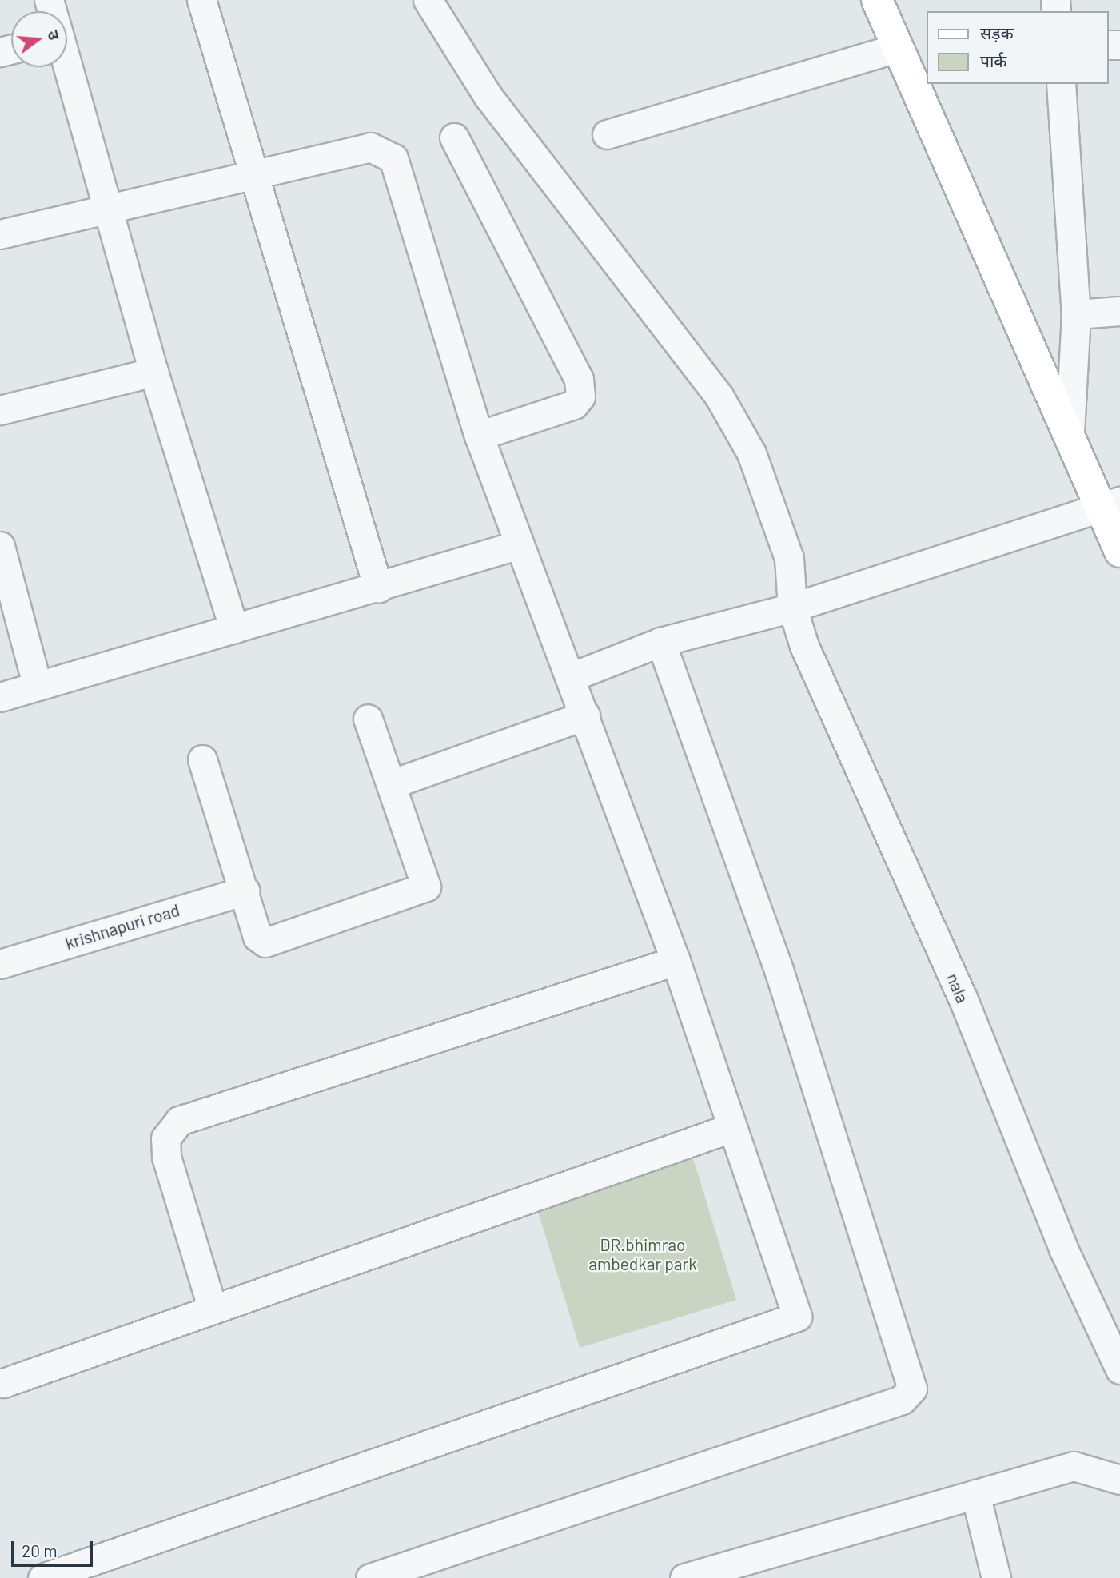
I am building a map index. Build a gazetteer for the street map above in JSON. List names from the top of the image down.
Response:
{
  "streets": {
    "street": ["krishnapuri road", "nala"]
  },
  "parks": ["DR.bhimrao ambedkar park"],
  "legend": ["सड़क", "पार्क"],
  "scale_bar": "20 m",
  "north": "right"
}
